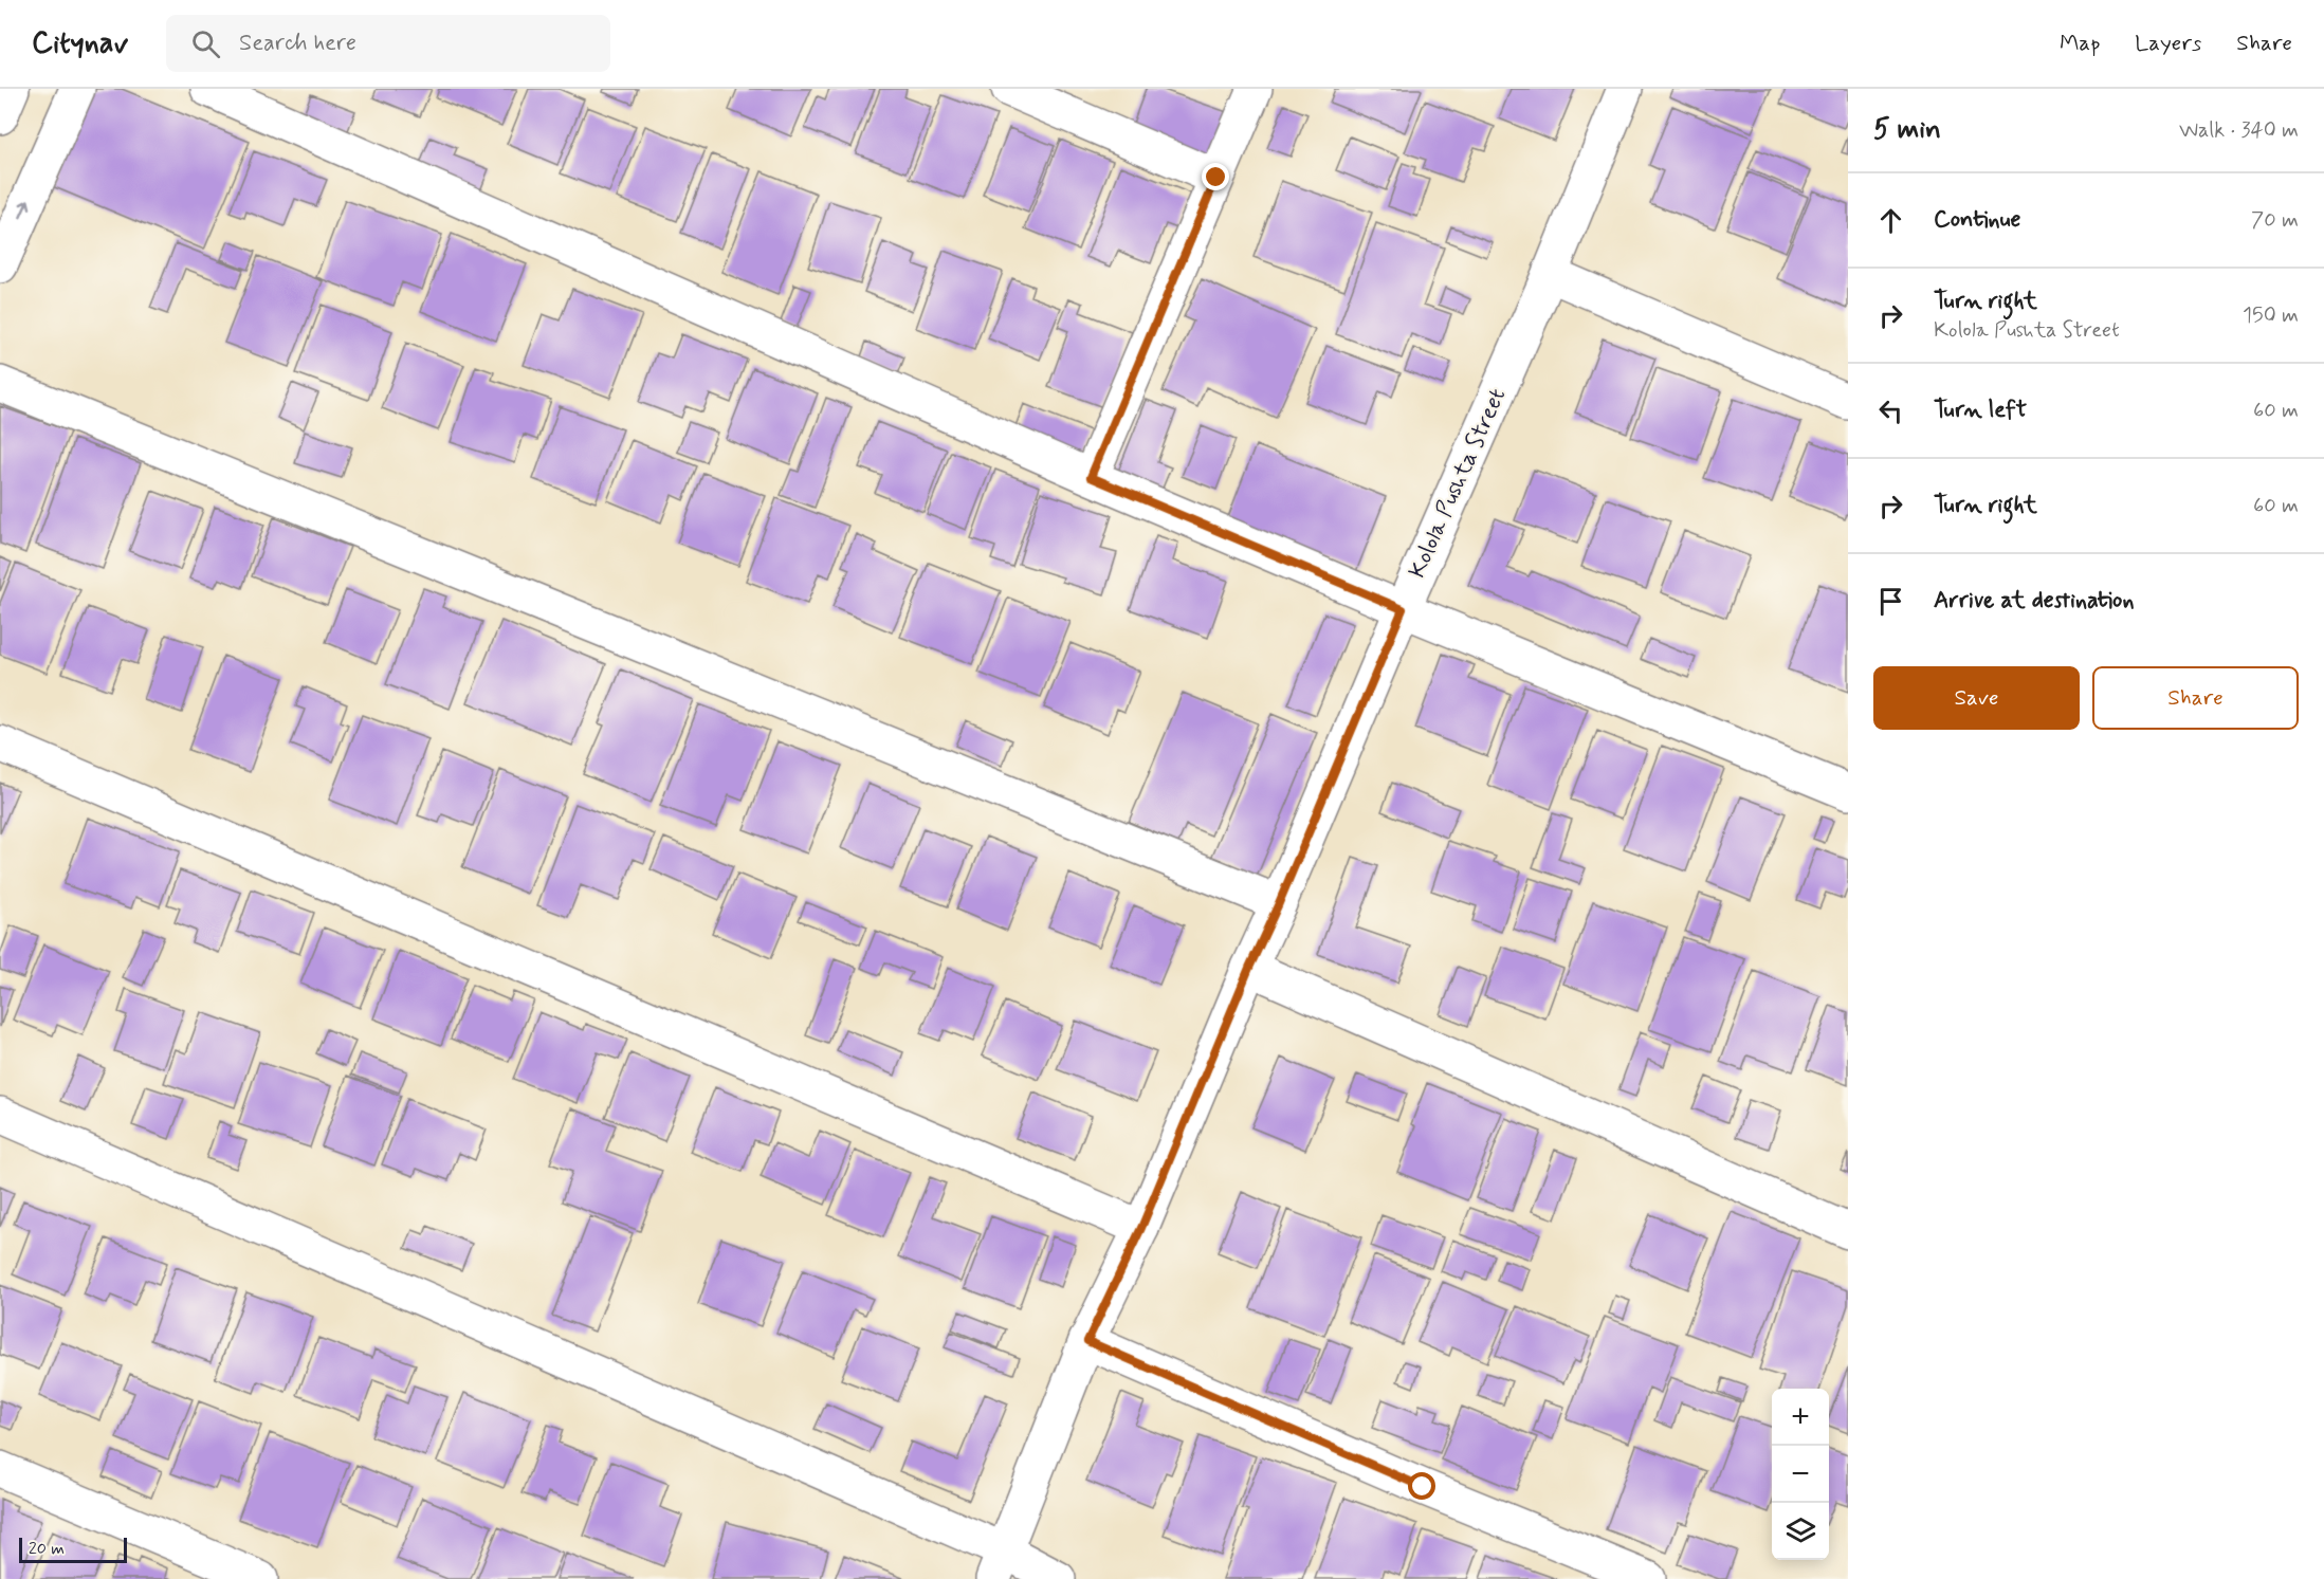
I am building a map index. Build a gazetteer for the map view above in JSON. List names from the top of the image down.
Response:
{
  "streets": {
    "street": ["Kolola Pushta Street"]
  },
  "scale_bar": "20 m",
  "page": {
    "header": "Citynav",
    "search": "Search here",
    "nav": ["Map", "Layers", "Share"],
    "heading": ["5 min", "Walk · 340 m"],
    "list": [
      ["Continue", "70 m"],
      ["Turn right", "Kolola Pushta Street", "150 m"],
      ["Turn left", "60 m"],
      ["Turn right", "60 m"],
      "Arrive at destination"
    ],
    "buttons": ["Save", "Share"],
    "map_buttons": ["+", "−"],
    "scale": "20 m"
  }
}
